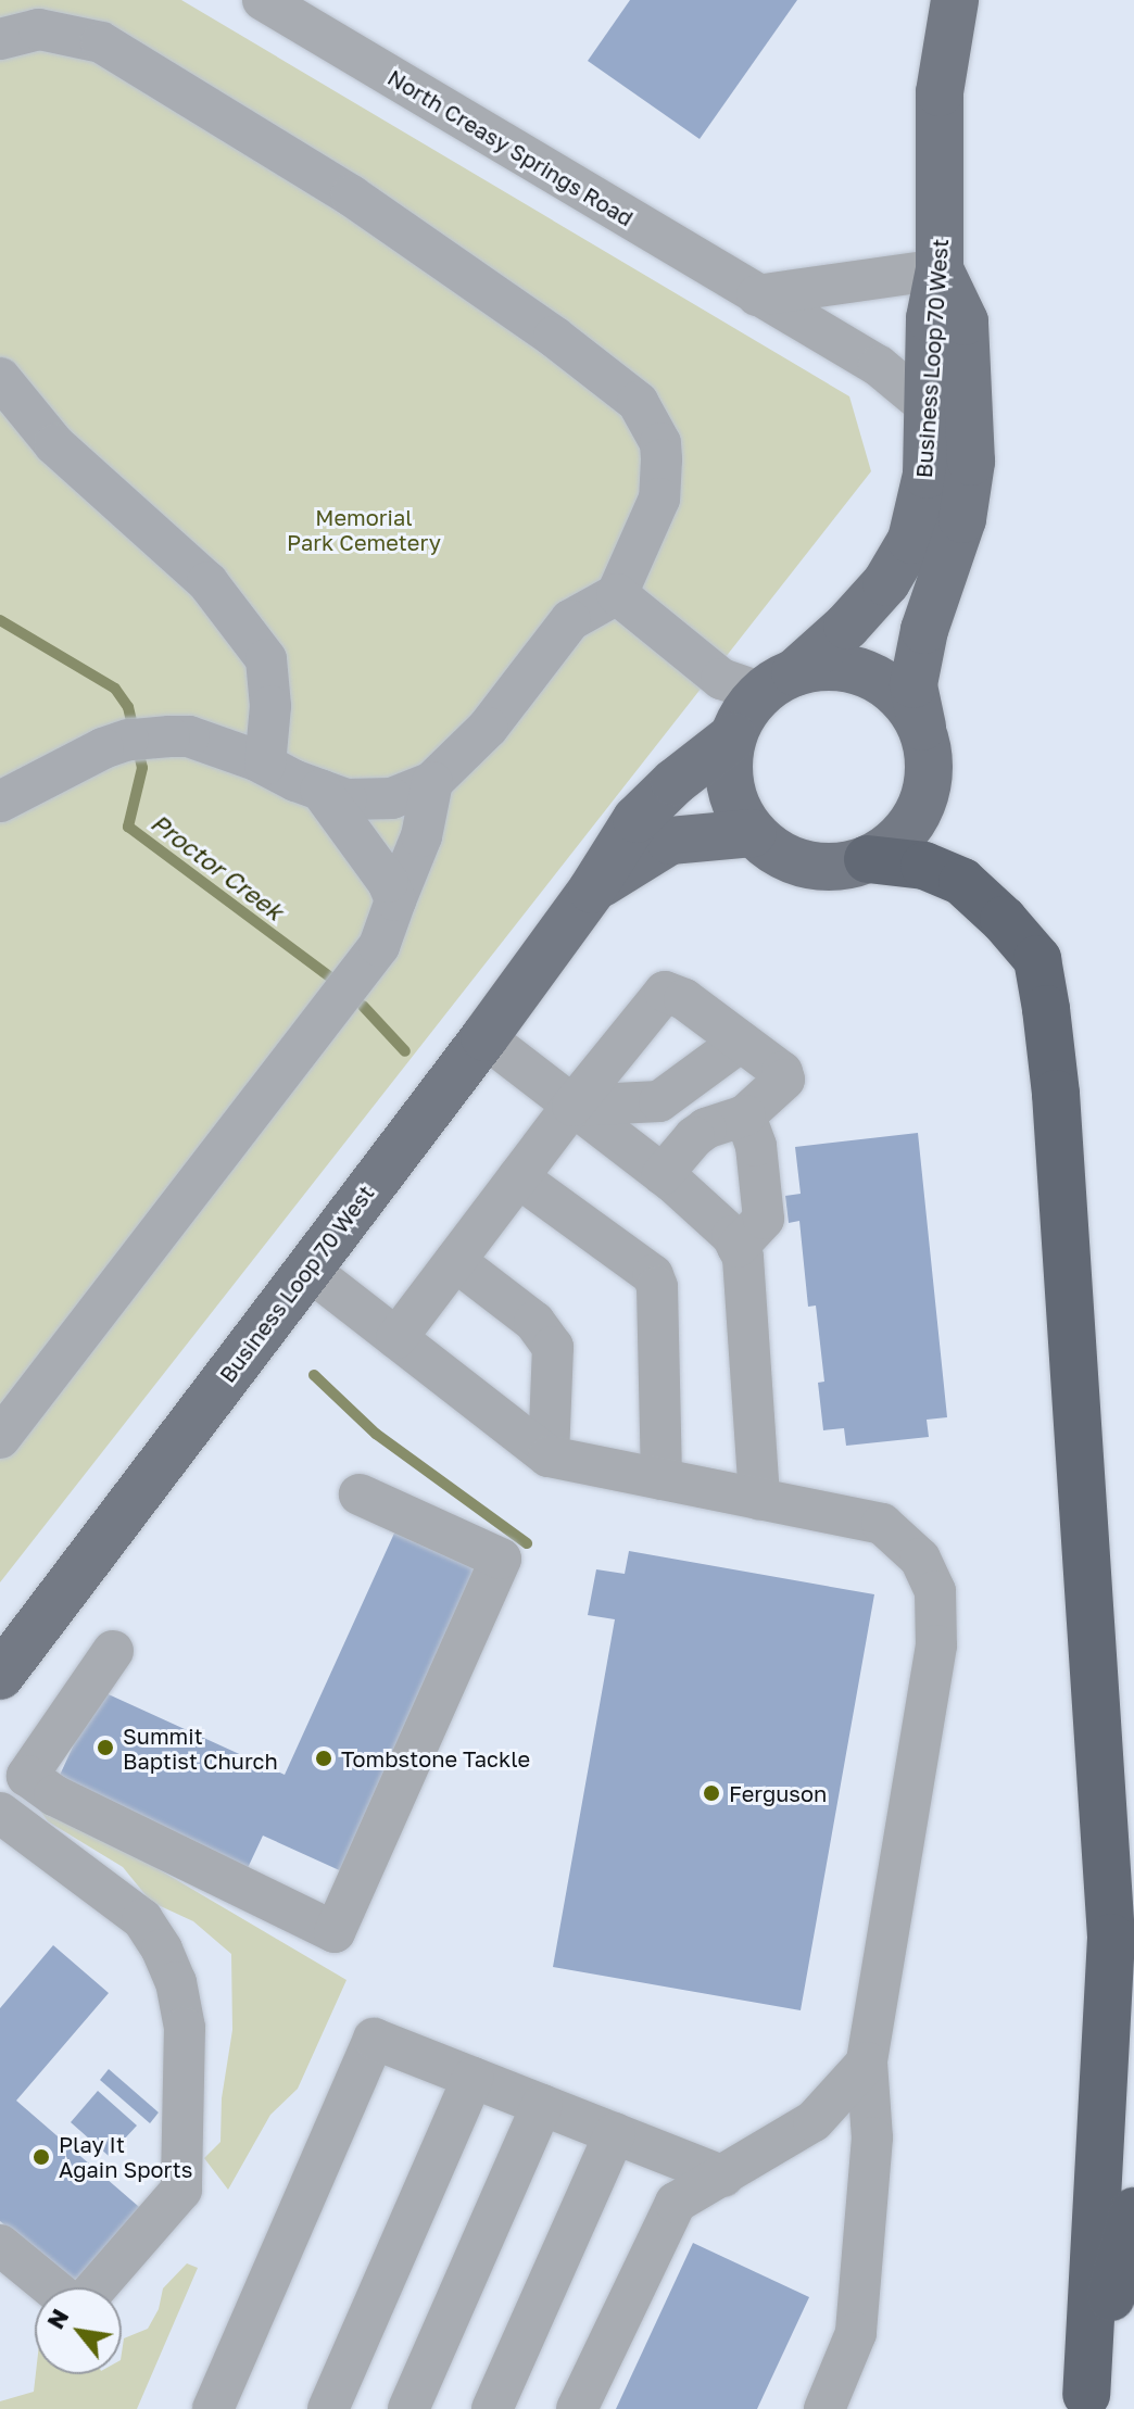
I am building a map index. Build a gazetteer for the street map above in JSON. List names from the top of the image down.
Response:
{
  "streets": {
    "main road": ["Business Loop 70 West"],
    "street": ["North Creasy Springs Road"]
  },
  "crossings": [
    ["North Creasy Springs Road", "Business Loop 70 West"]
  ],
  "water": ["Proctor Creek"],
  "parks": ["Memorial Park Cemetery"],
  "places": [
    "Summit Baptist Church",
    "Tombstone Tackle",
    "Ferguson",
    "Play It Again Sports"
  ],
  "north": "top left"
}
